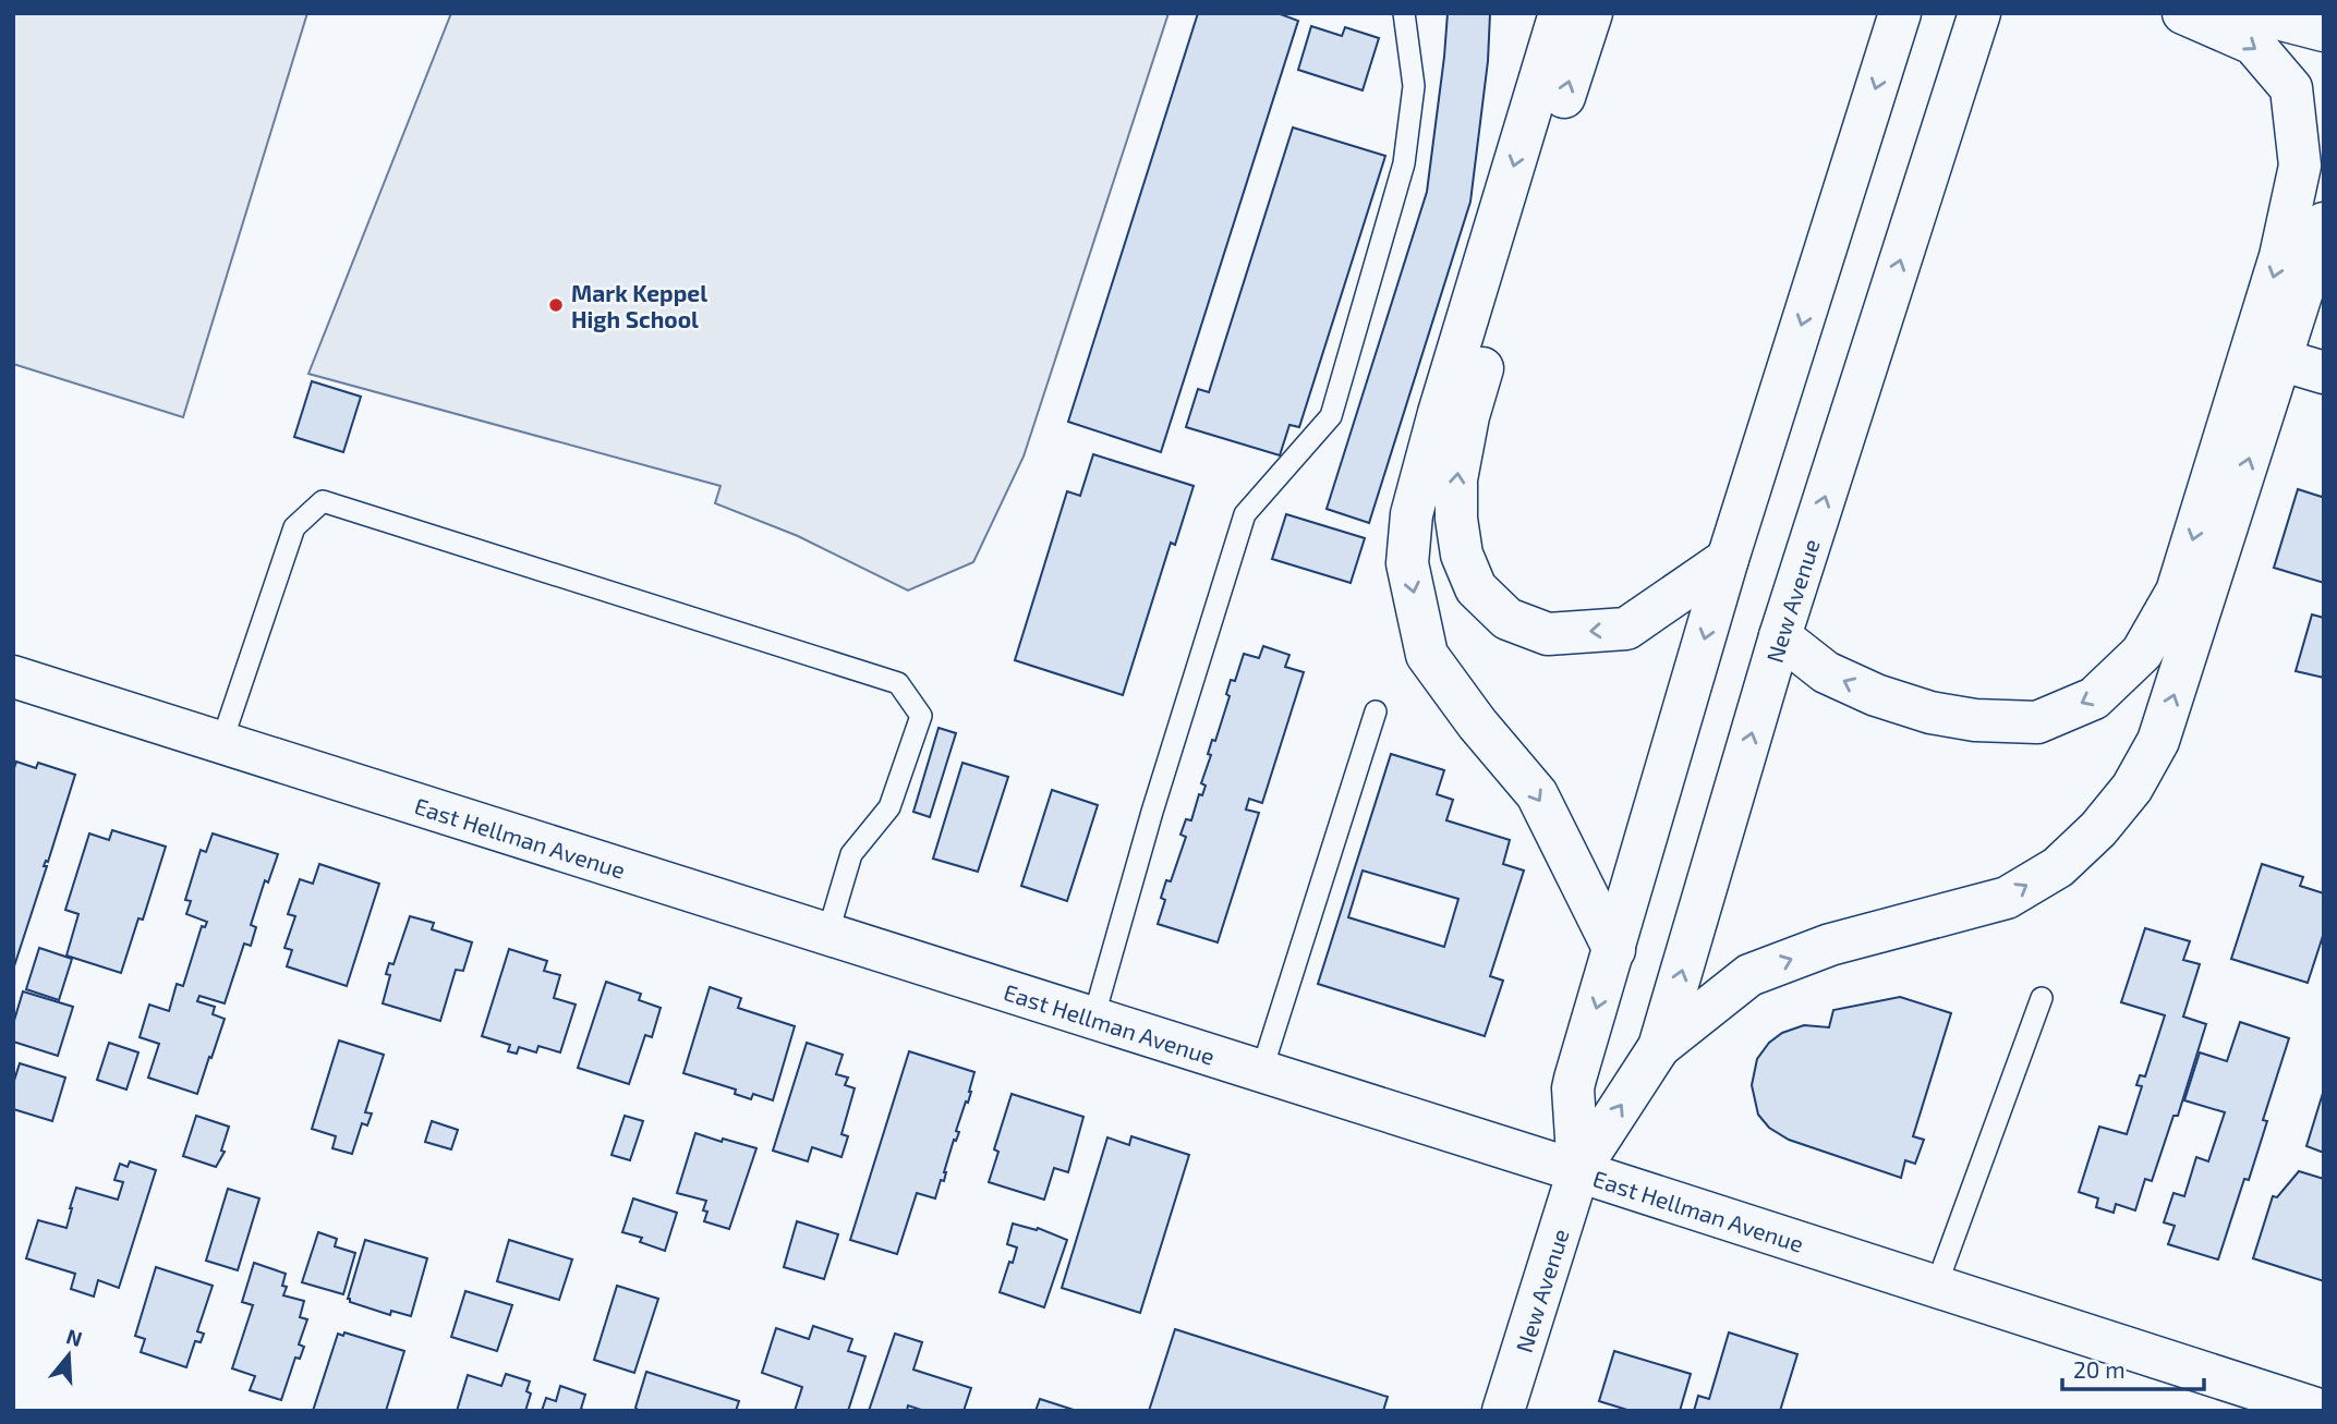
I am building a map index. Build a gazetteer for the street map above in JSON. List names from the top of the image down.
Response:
{
  "streets": {
    "main road": ["New Avenue", "East Hellman Avenue"]
  },
  "crossings": [
    ["New Avenue", "East Hellman Avenue"]
  ],
  "places": ["Mark Keppel High School"],
  "scale_bar": "20 m",
  "north": "top"
}
